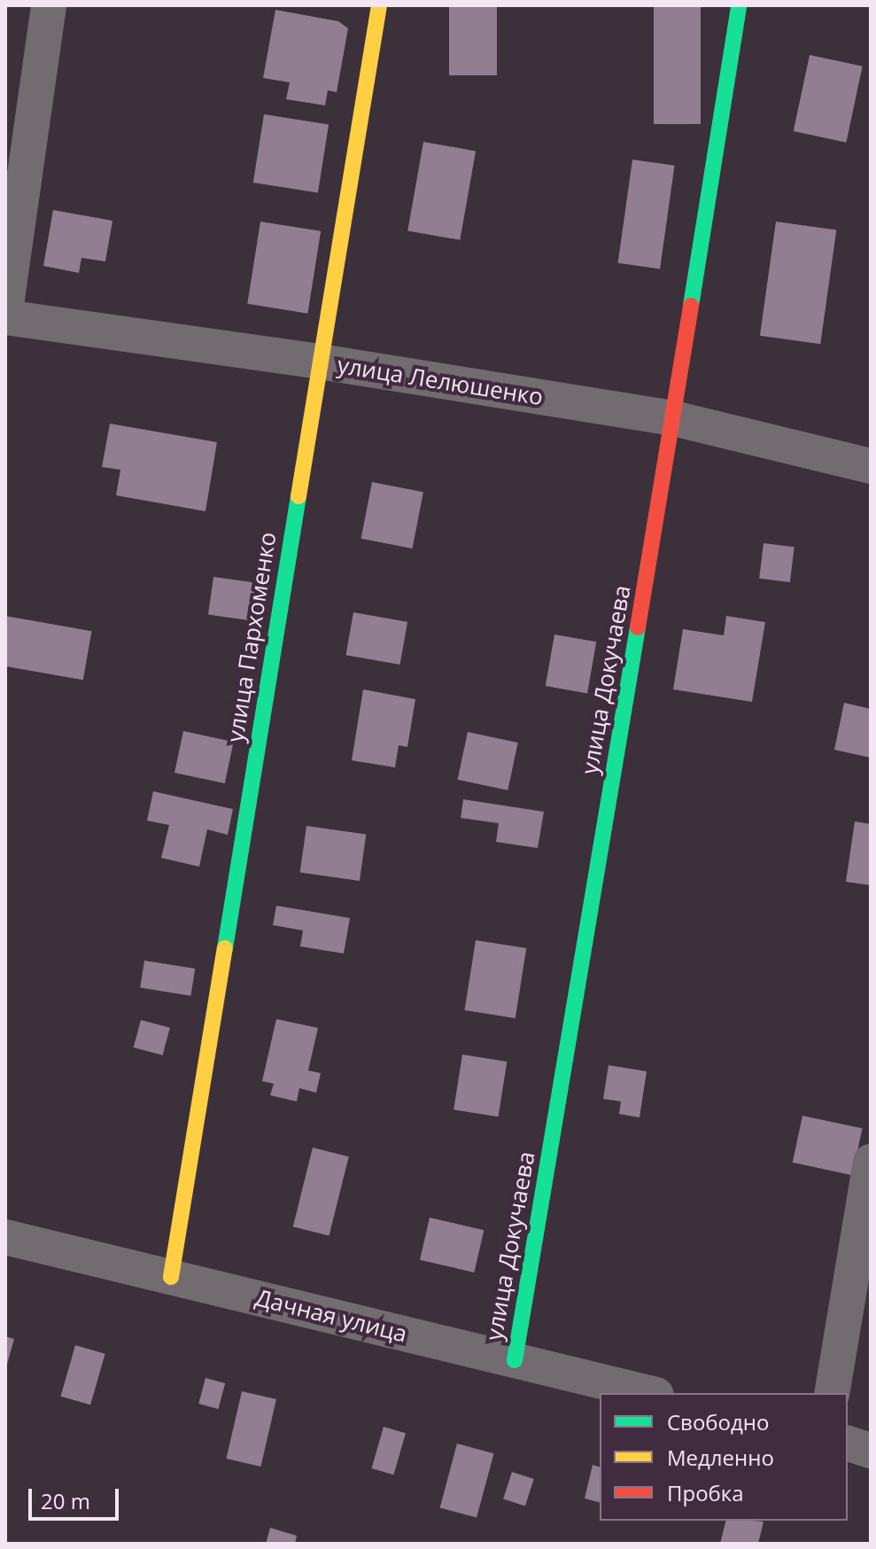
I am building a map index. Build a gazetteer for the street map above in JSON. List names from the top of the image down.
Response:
{
  "streets": {
    "street": [
      "улица Лелюшенко",
      "улица Пархоменко",
      "улица Докучаева",
      "Дачная улица"
    ]
  },
  "crossings": [
    ["улица Лелюшенко", "улица Пархоменко"],
    ["улица Лелюшенко", "улица Докучаева"],
    ["улица Пархоменко", "Дачная улица"],
    ["улица Докучаева", "Дачная улица"]
  ],
  "legend": ["Свободно", "Медленно", "Пробка"],
  "scale_bar": "20 m"
}
